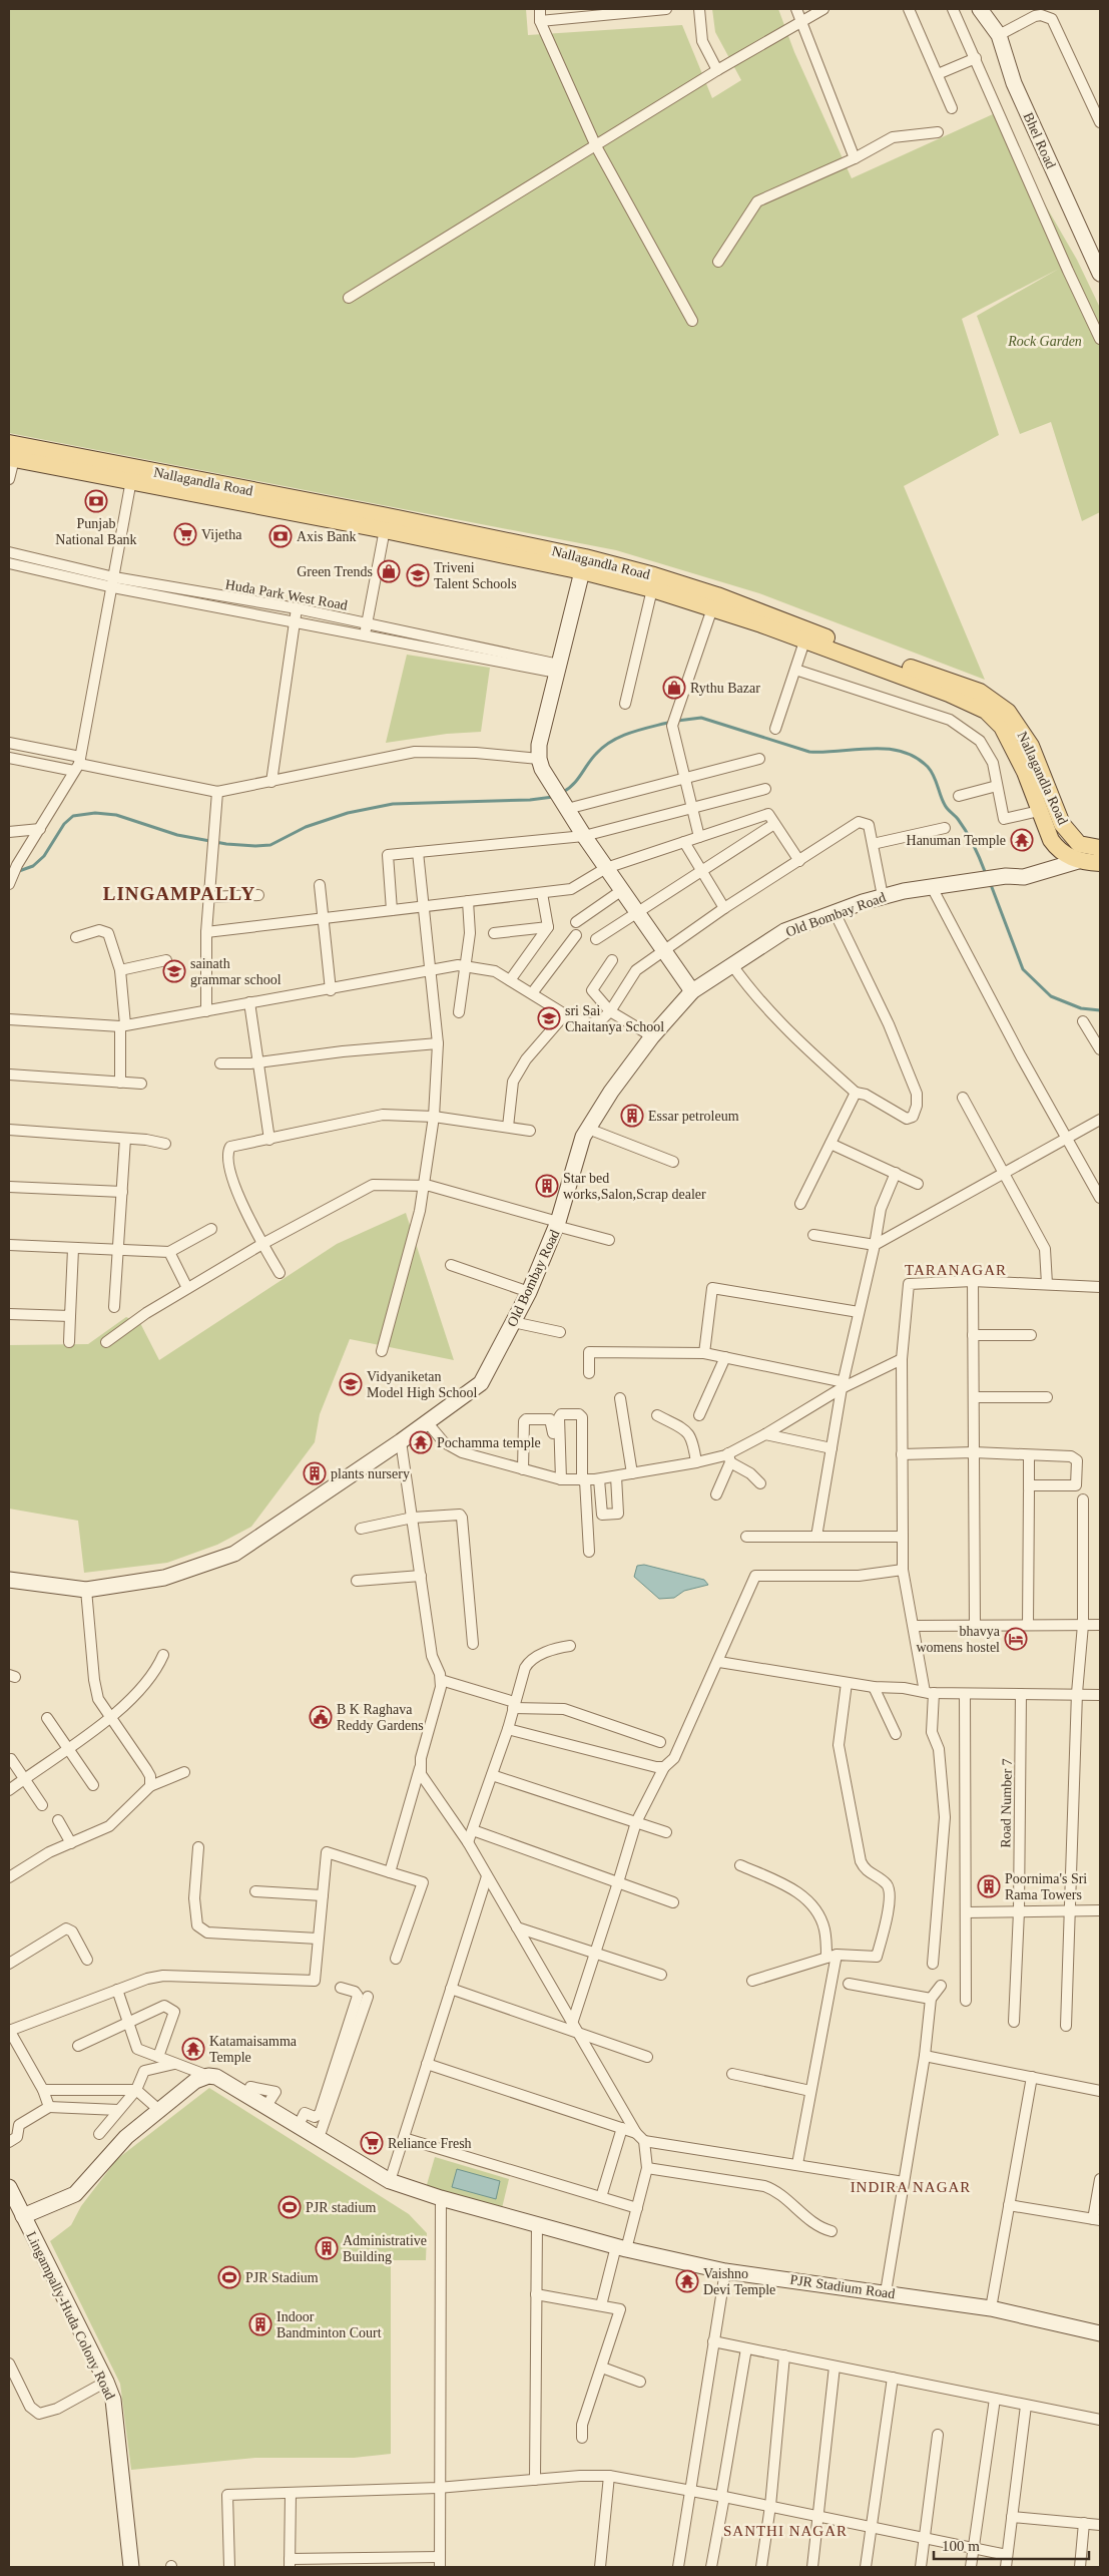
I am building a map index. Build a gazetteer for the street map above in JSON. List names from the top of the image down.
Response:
{
  "streets": {
    "main road": ["Nallagandla Road"],
    "street": [
      "Bhel Road",
      "Huda Park West Road",
      "Old Bombay Road",
      "Road Number 7",
      "PJR Stadium Road",
      "Lingampally-Huda Colony Road"
    ]
  },
  "crossings": [
    ["Nallagandla Road", "Old Bombay Road"]
  ],
  "districts": [
    "LINGAMPALLY",
    "TARANAGAR",
    "INDIRA NAGAR",
    "SANTHI NAGAR"
  ],
  "parks": ["Rock Garden"],
  "places": {
    "bank": ["Punjab National Bank", "Axis Bank"],
    "supermarket": ["Vijetha", "Reliance Fresh"],
    "shop": ["Green Trends", "Rythu Bazar"],
    "school or university": [
      "Triveni Talent Schools",
      "sainath grammar school",
      "sri Sai Chaitanya School",
      "Vidyaniketan Model High School"
    ],
    "temple": [
      "Hanuman Temple",
      "Pochamma temple",
      "Katamaisamma Temple",
      "Vaishno Devi Temple"
    ],
    "building": [
      "Essar petroleum",
      "Star bed works,Salon,Scrap dealer",
      "plants nursery",
      "Poornima's Sri Rama Towers",
      "Administrative Building",
      "Indoor Bandminton Court"
    ],
    "hotel": ["bhavya womens hostel"],
    "public building": ["B K Raghava Reddy Gardens"],
    "sports": ["PJR stadium", "PJR Stadium"]
  },
  "scale_bar": "100 m"
}
